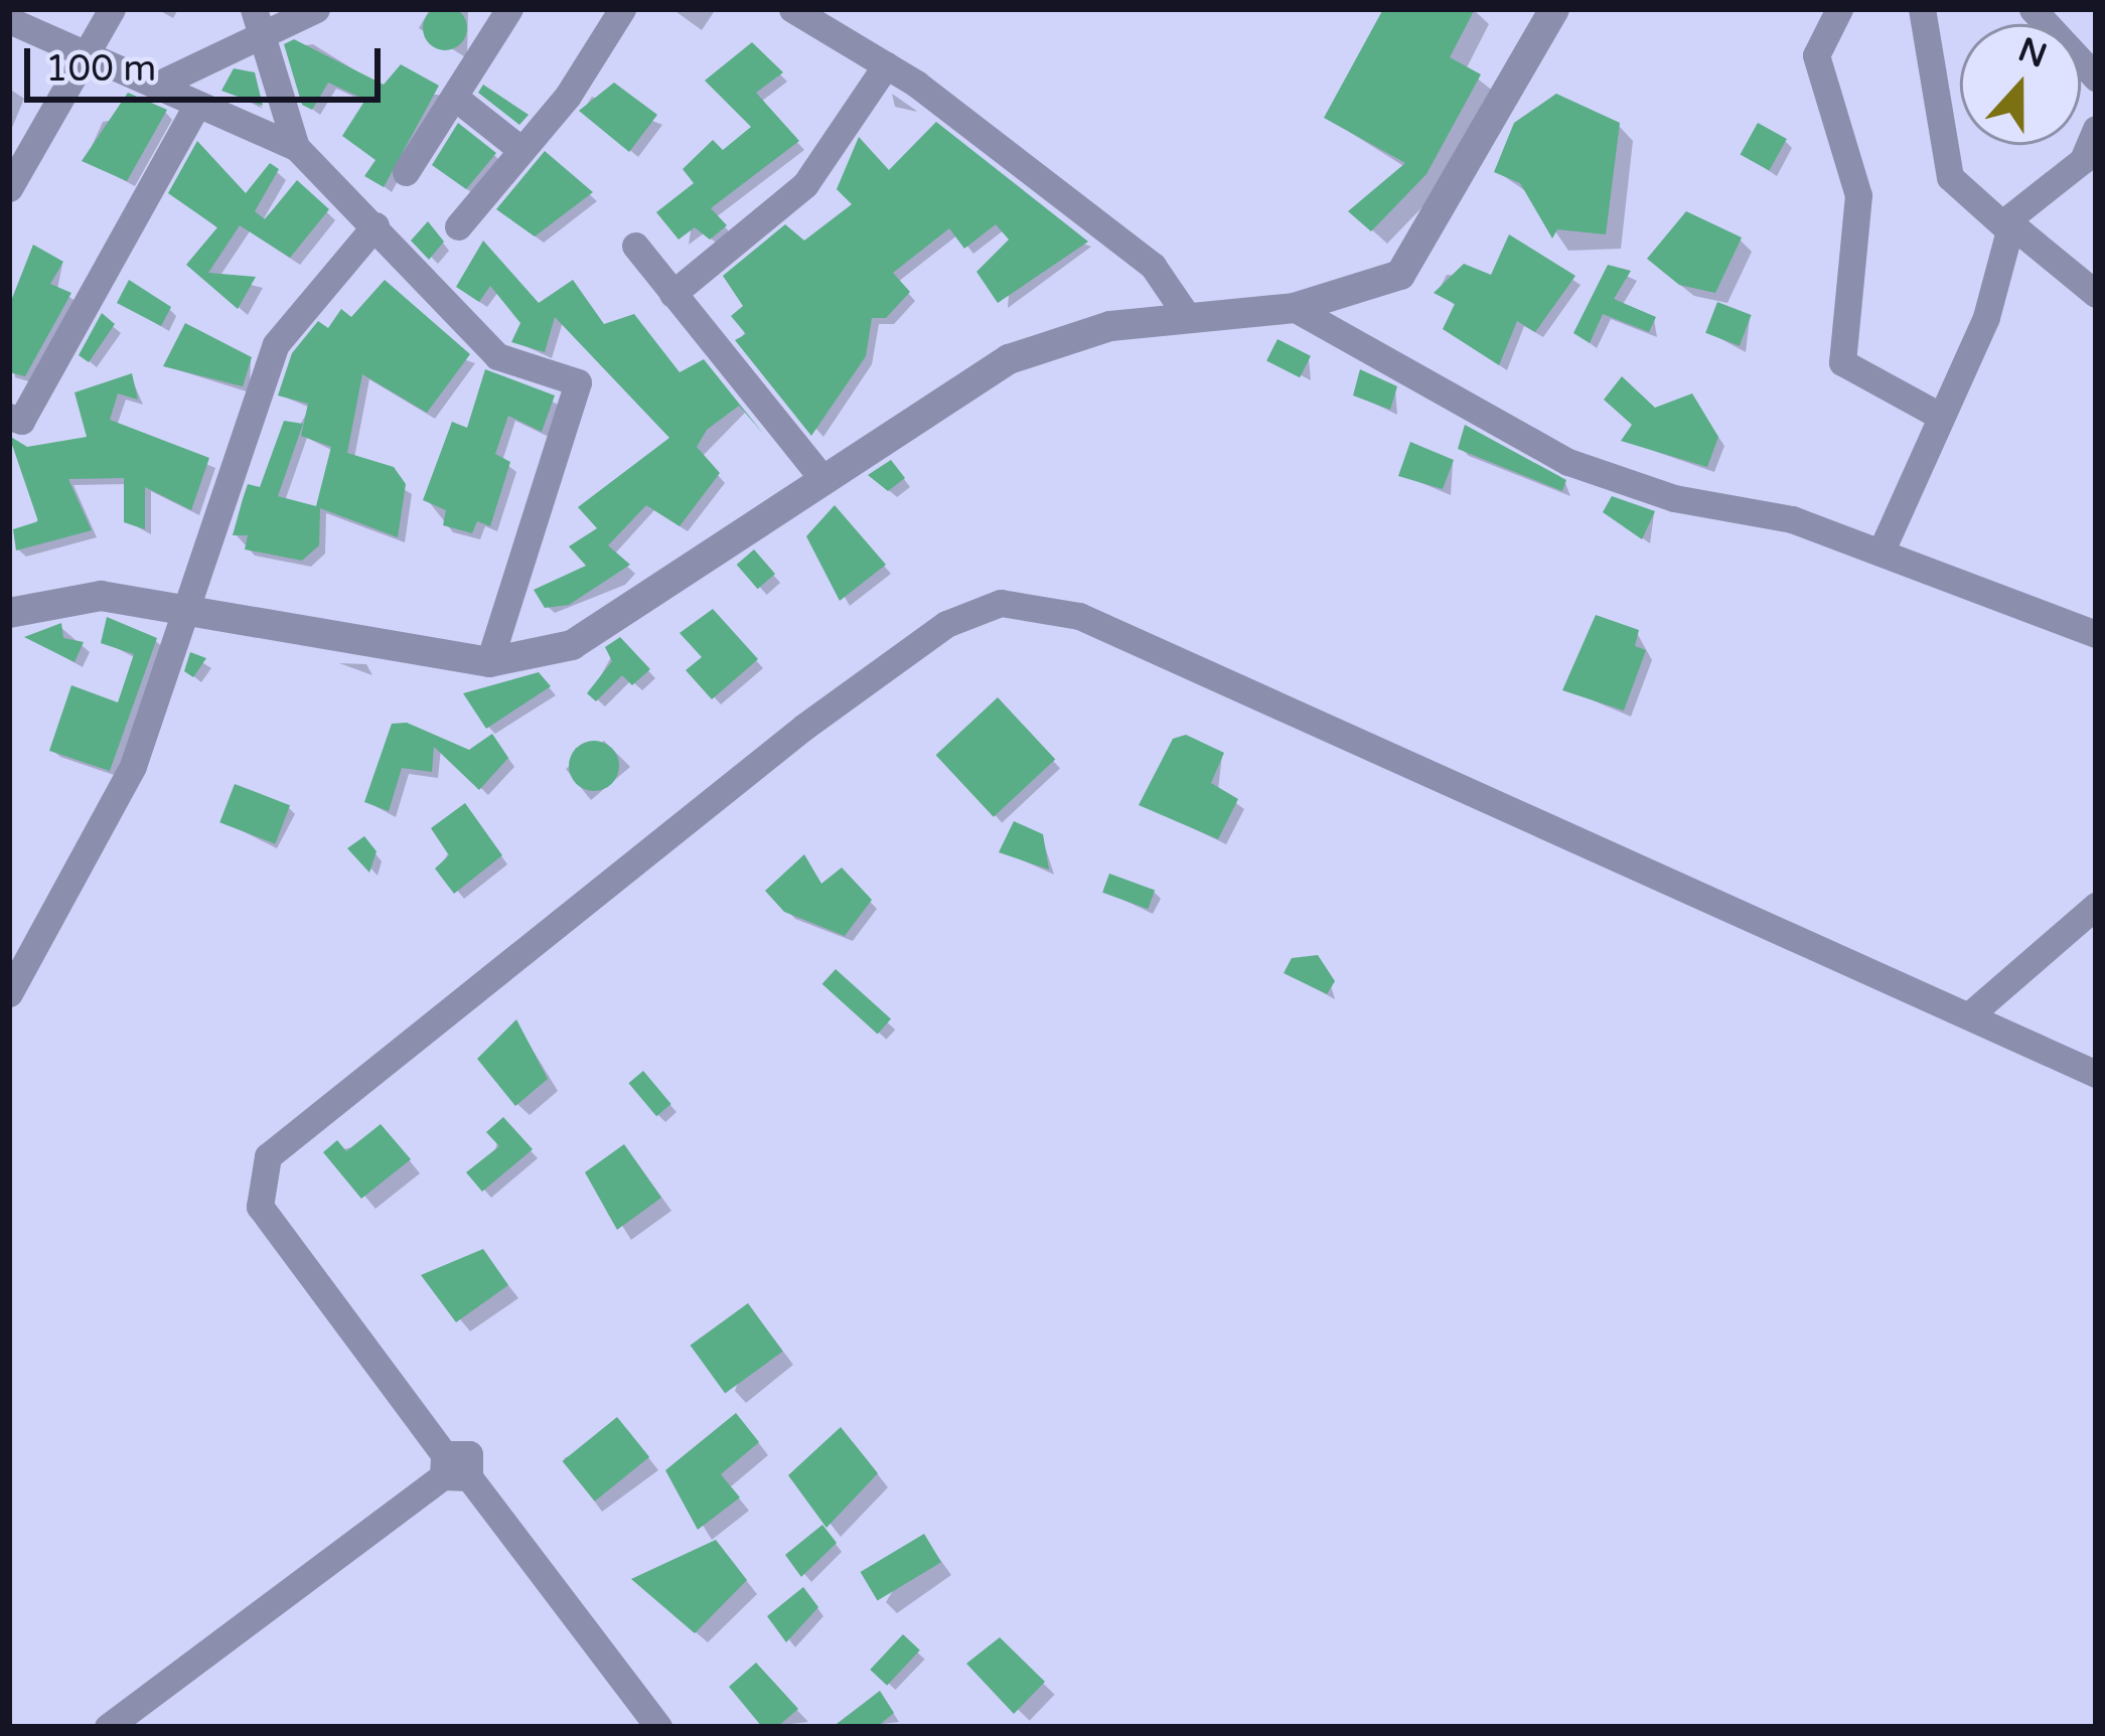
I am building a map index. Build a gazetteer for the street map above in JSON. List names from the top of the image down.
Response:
{
  "scale_bar": "100 m",
  "north": "top"
}
